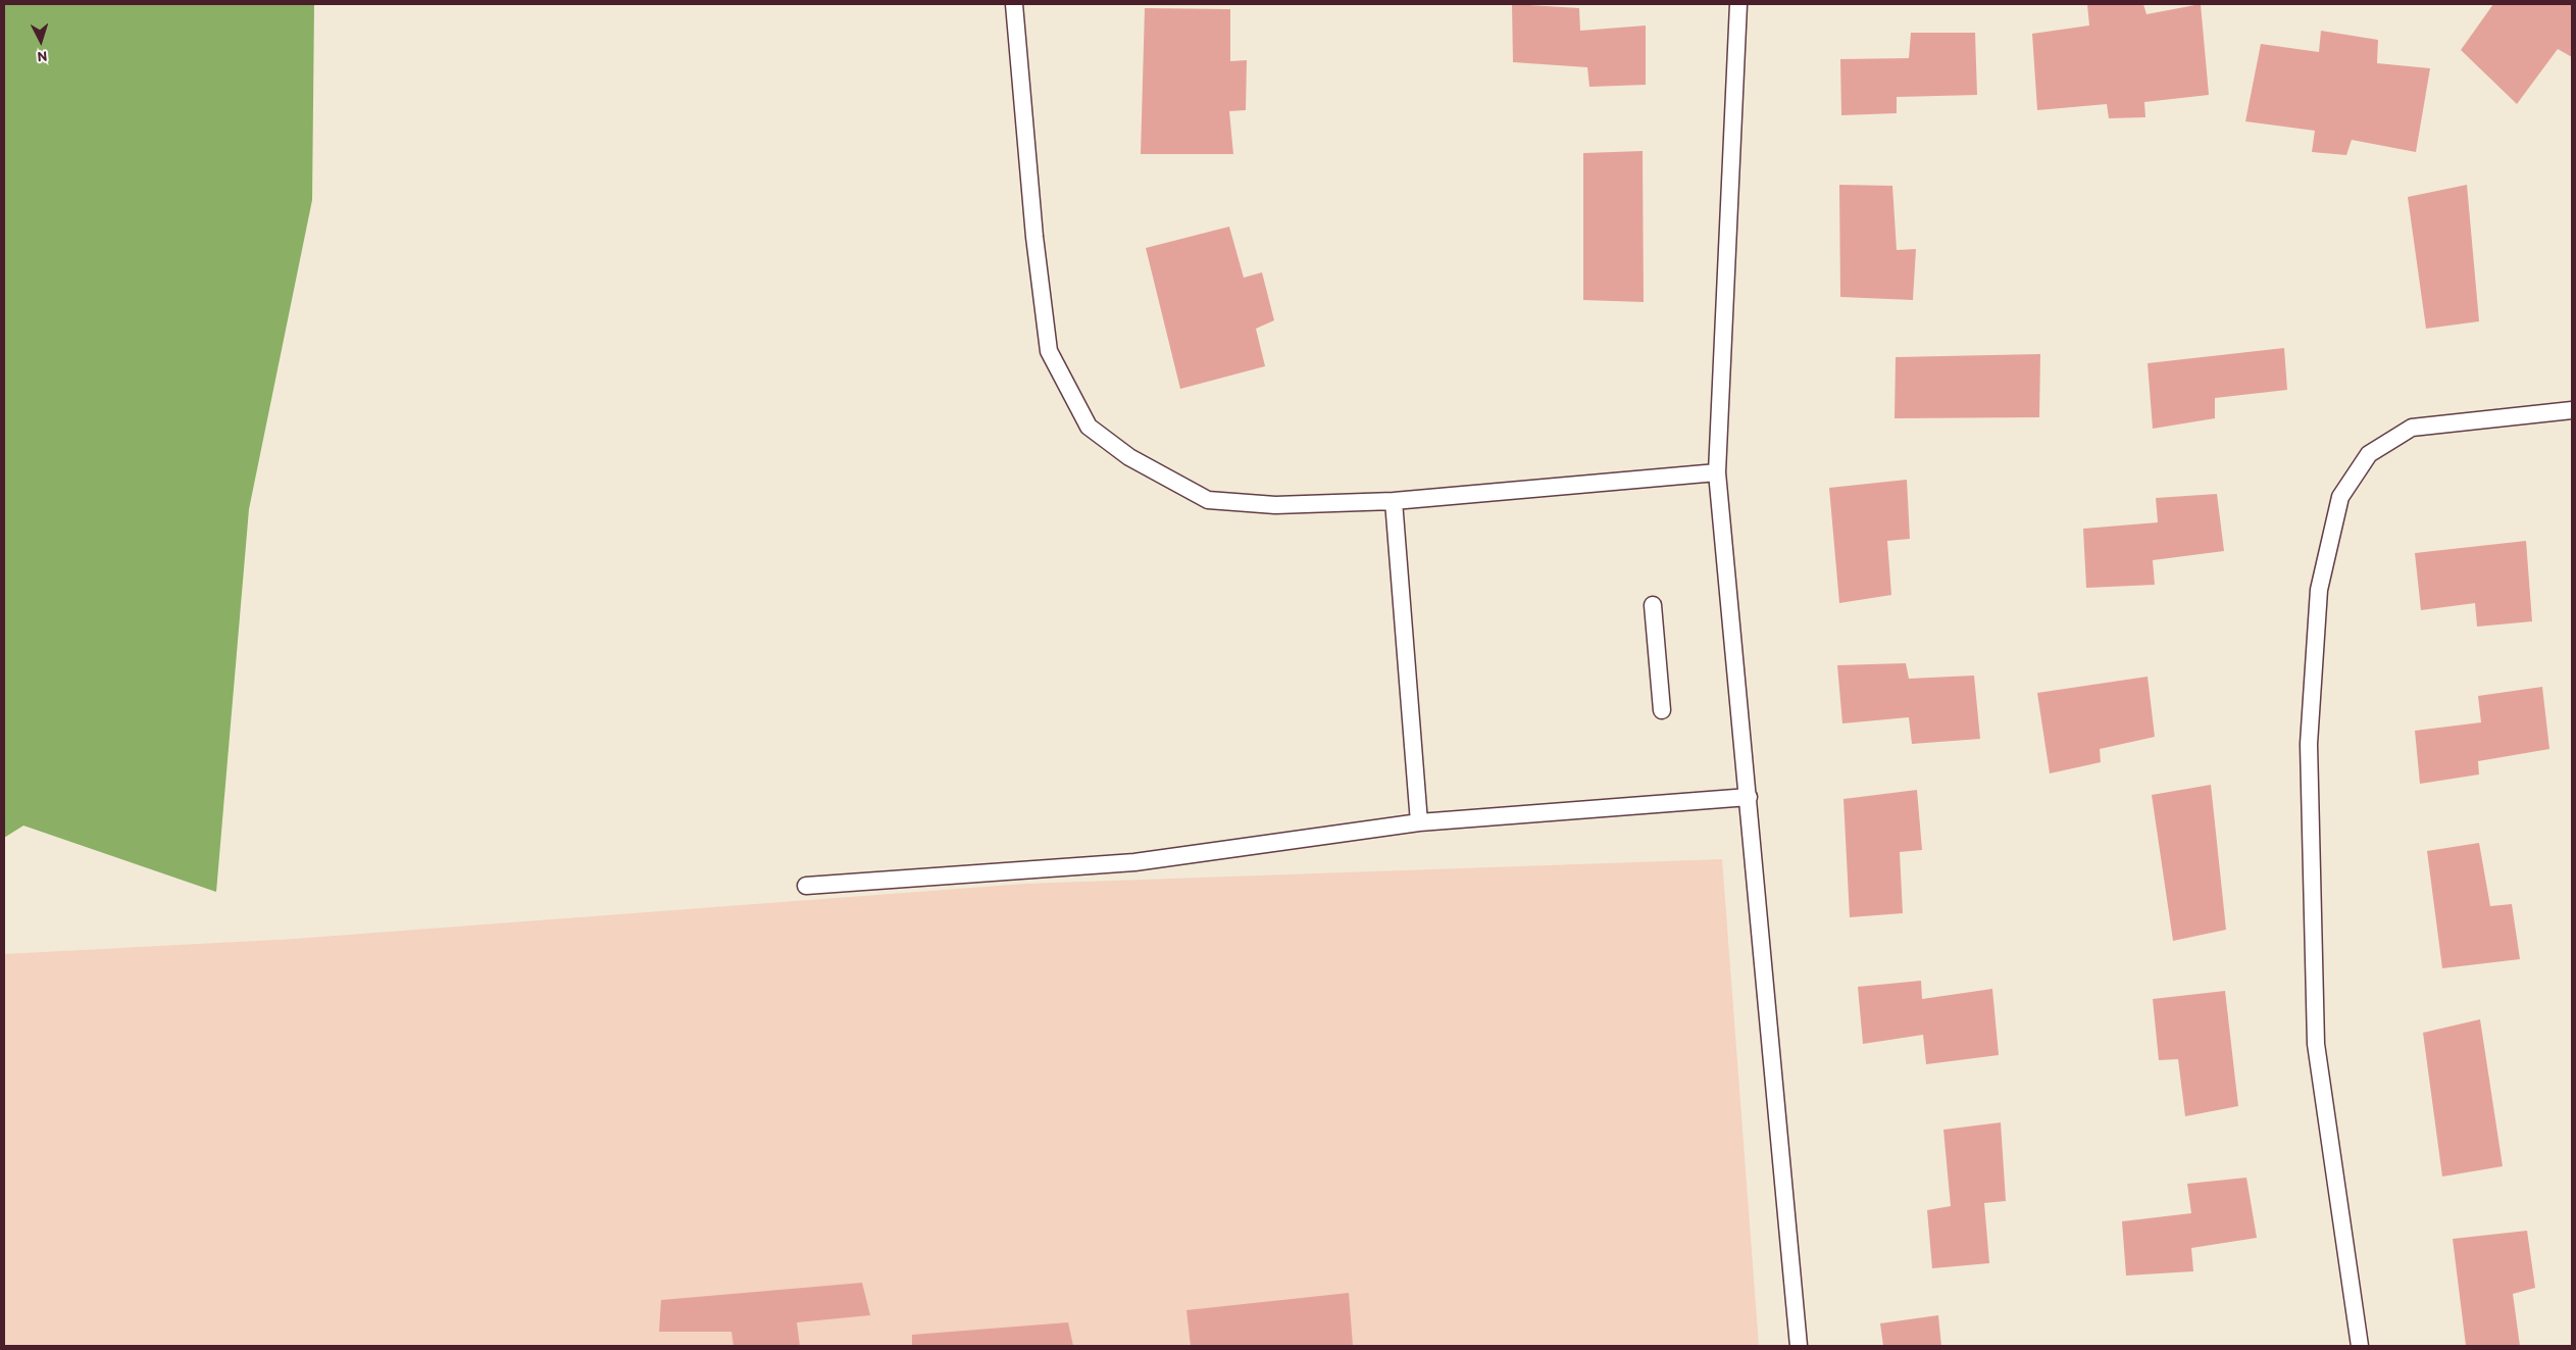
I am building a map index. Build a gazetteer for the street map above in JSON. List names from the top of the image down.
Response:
{
  "north": "bottom"
}
